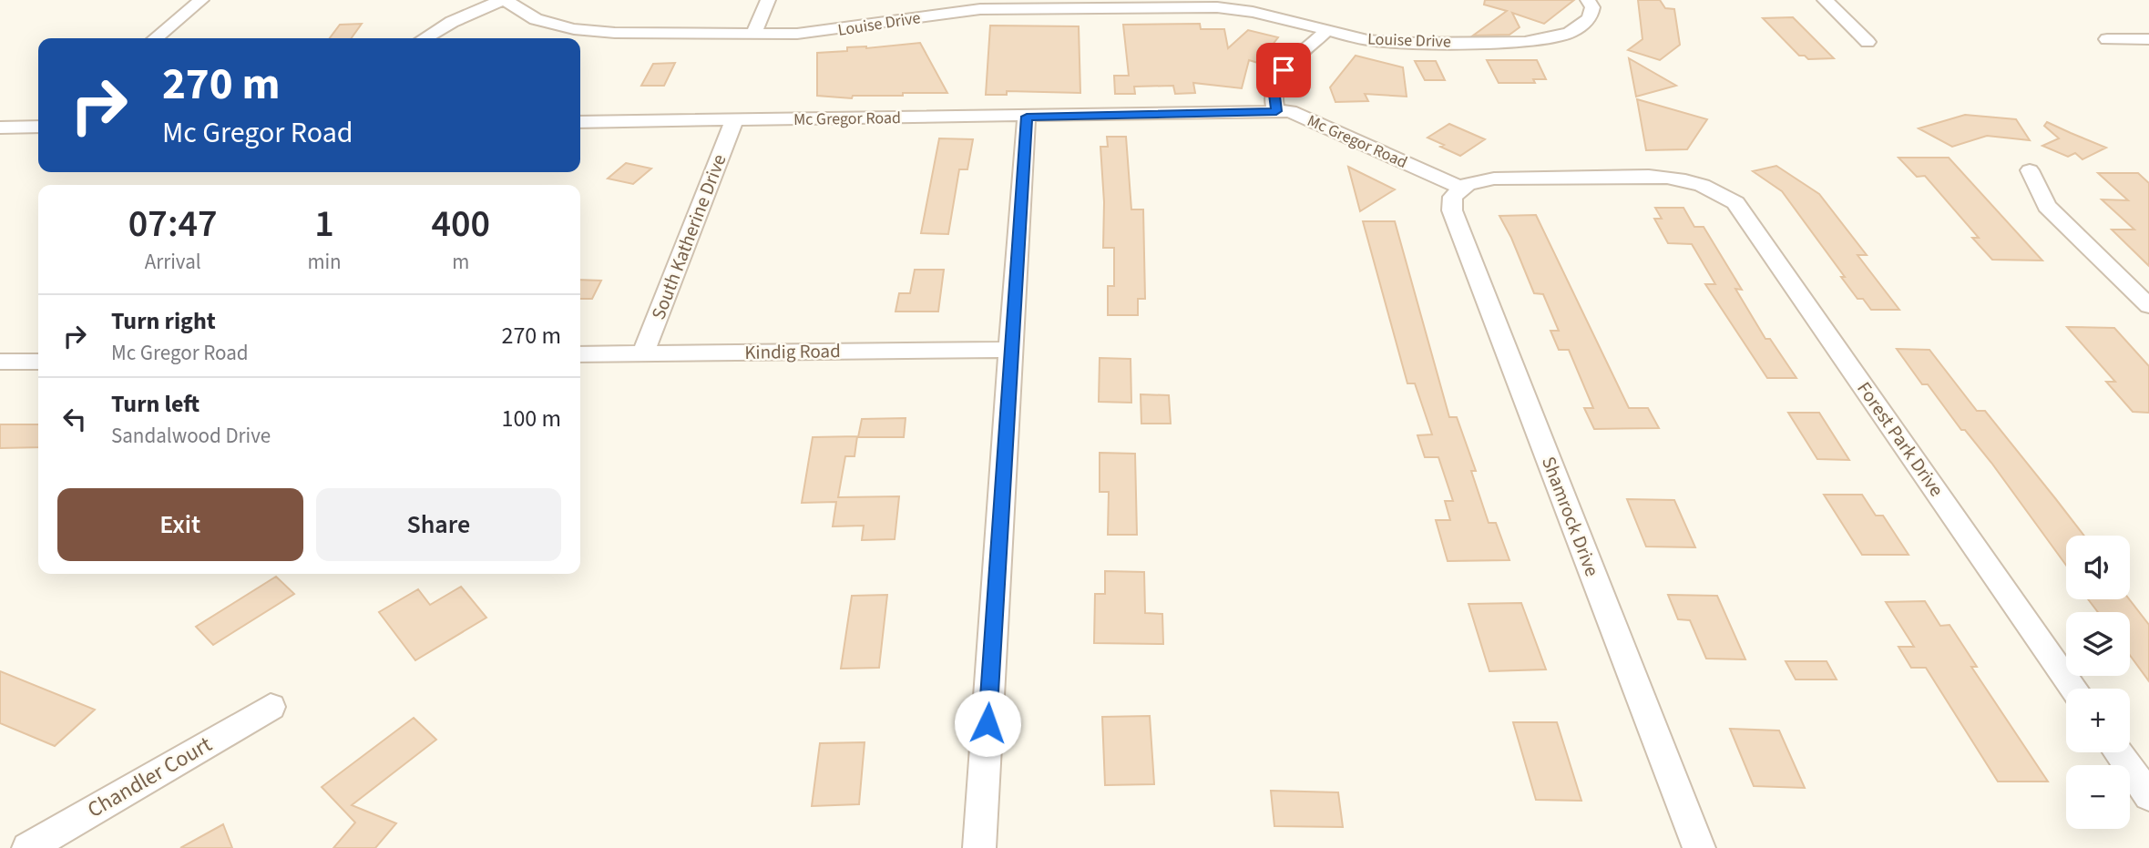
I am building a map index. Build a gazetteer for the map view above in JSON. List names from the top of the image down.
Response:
{
  "streets": {
    "street": [
      "Louise Drive",
      "Mc Gregor Road",
      "South Katherine Drive",
      "Kindig Road",
      "Forest Park Drive",
      "Shamrock Drive",
      "Chandler Court"
    ]
  },
  "crossings": [
    ["Mc Gregor Road", "South Katherine Drive"],
    ["Mc Gregor Road", "Forest Park Drive"],
    ["Mc Gregor Road", "Shamrock Drive"],
    ["South Katherine Drive", "Kindig Road"],
    ["Forest Park Drive", "Shamrock Drive"]
  ],
  "page": {
    "turn": ["270 m", "Mc Gregor Road"],
    "eta": [
      "07:47",
      "Arrival",
      "1",
      "min",
      "400",
      "m"
    ],
    "list": [
      {
        "name": "Turn right",
        "note": "Mc Gregor Road",
        "value": "270 m"
      },
      {
        "name": "Turn left",
        "note": "Sandalwood Drive",
        "value": "100 m"
      }
    ],
    "buttons": ["Exit", "Share"],
    "map_buttons": ["+", "−"]
  }
}
